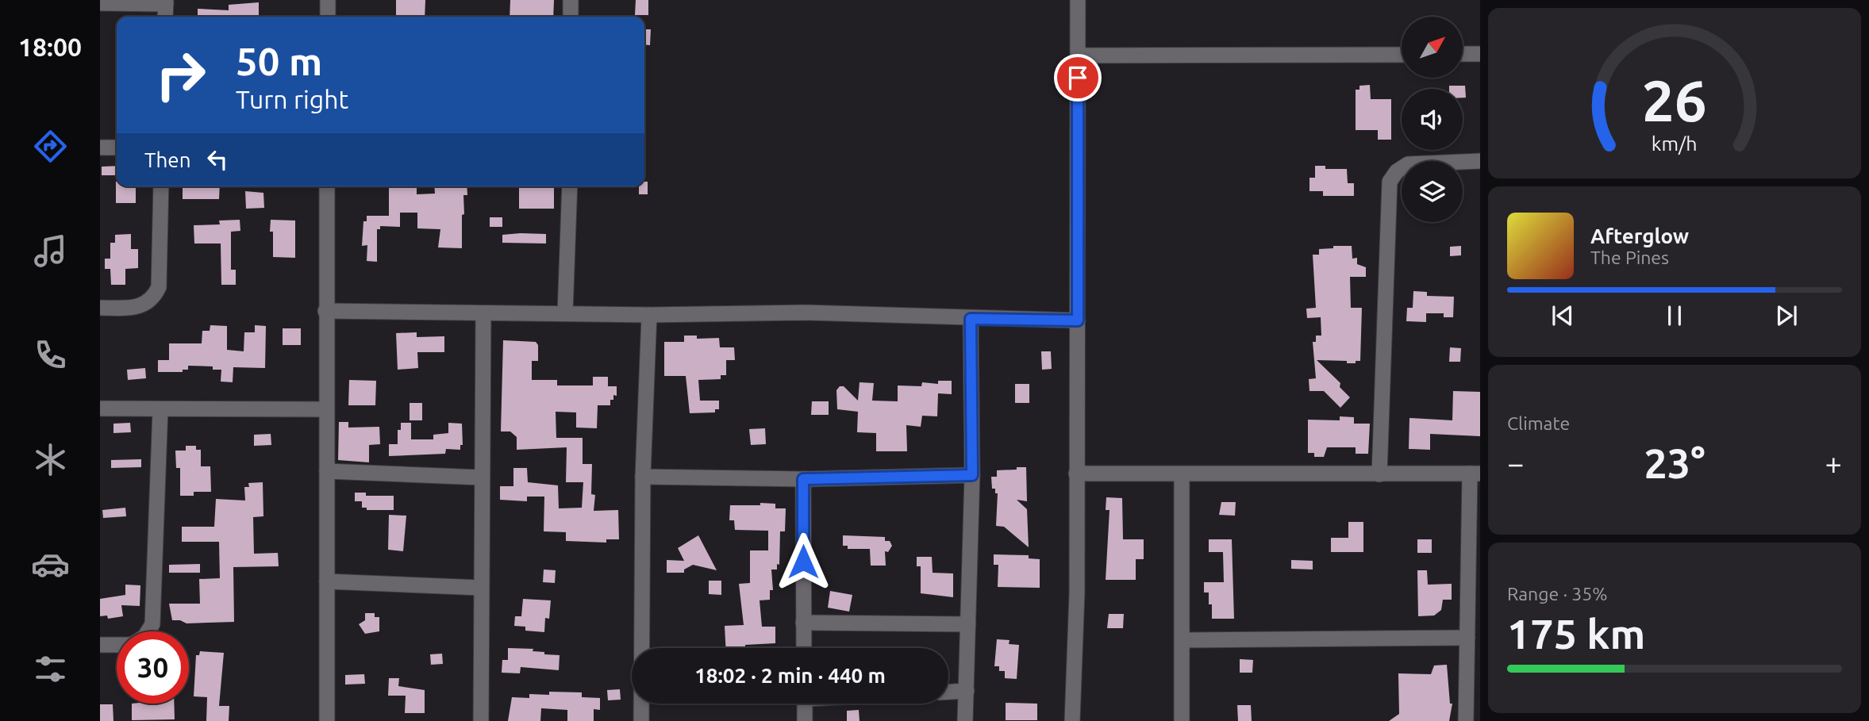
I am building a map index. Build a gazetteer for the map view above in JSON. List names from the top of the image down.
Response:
{
  "north": "top right",
  "page": {
    "tabs": "18:00",
    "turn": ["50 m", "Turn right"],
    "then": "Then",
    "song": ["Afterglow", "The Pines"],
    "tile": [
      "Climate",
      ["Range · 35%", "175 km"]
    ],
    "heat": ["−", "23°", "+"],
    "limit": "30",
    "trip": "18:02 · 2 min · 440 m",
    "gauge": ["26", "km/h"]
  }
}
